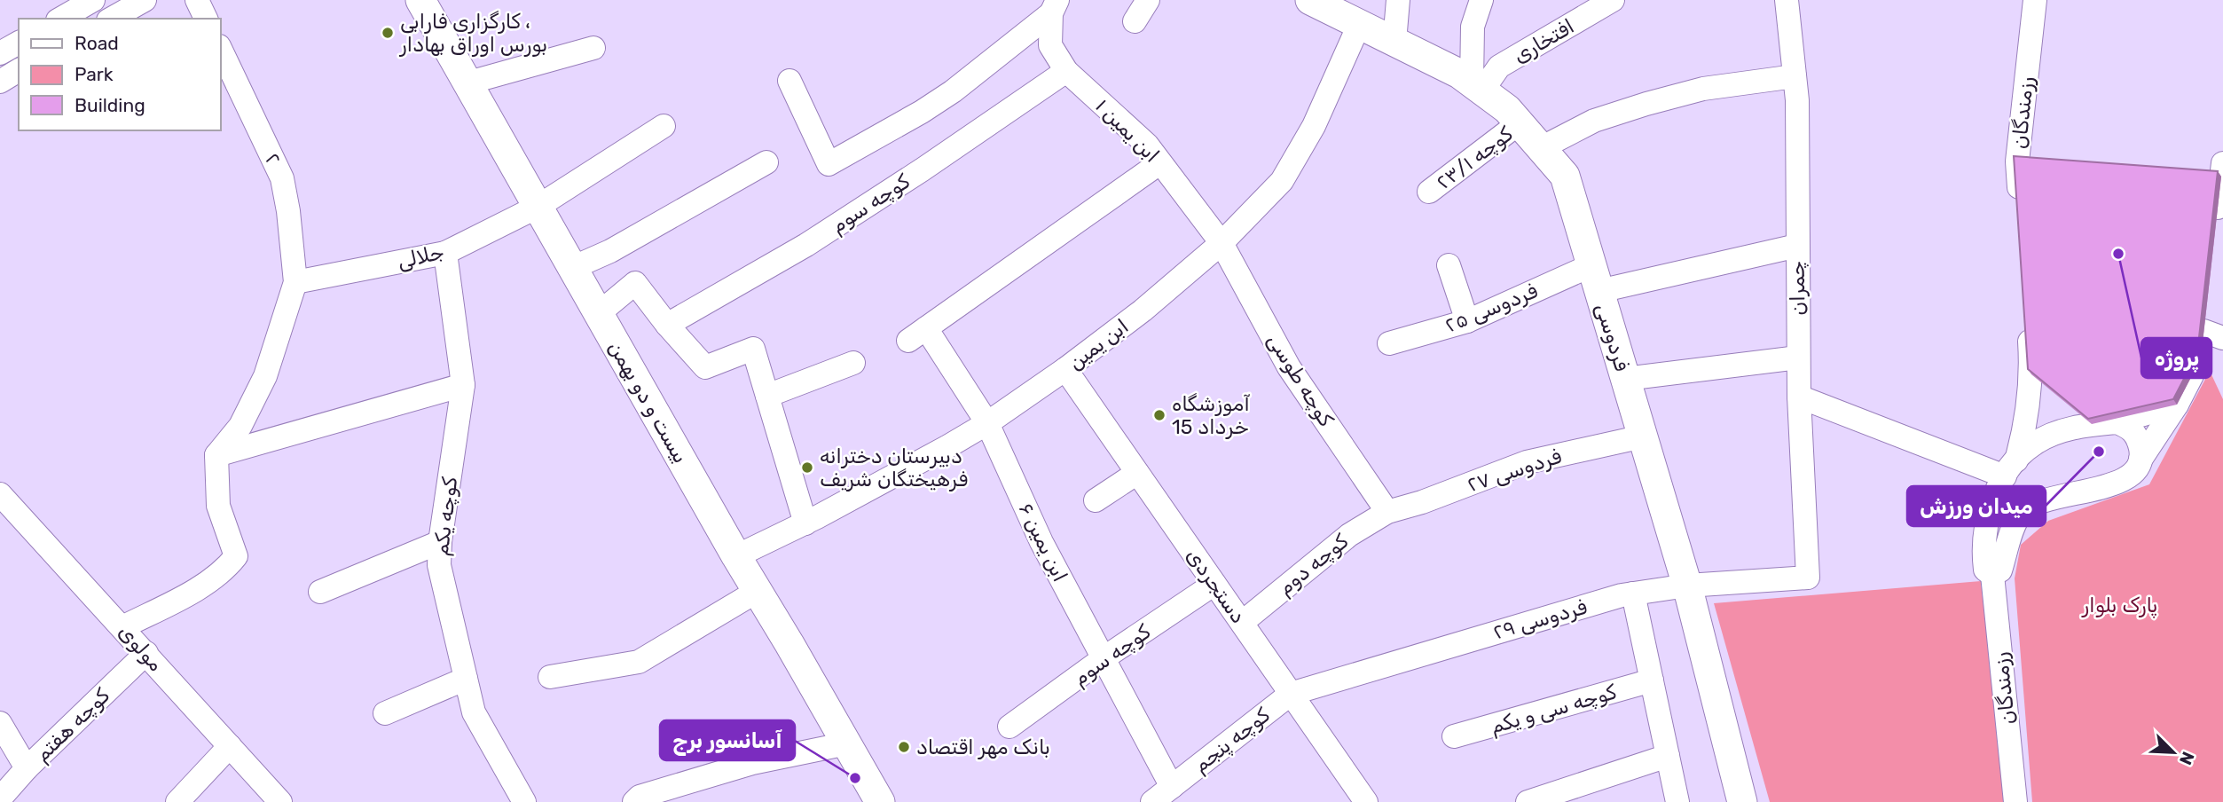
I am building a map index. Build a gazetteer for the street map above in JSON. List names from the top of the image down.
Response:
{
  "streets": {
    "main road": ["فردوسی", "بیست و دو بهمن"],
    "street": [
      "افتخاری",
      "رزمندگان",
      "ابن یمین ۱",
      "کوچه ۲۳/۱",
      "۲",
      "کوچه سوم",
      "جلالی",
      "چمران",
      "فردوسی ۲۵",
      "ابن یمین",
      "کوچه طوسی",
      "فردوسی ۲۷",
      "کوچه یکم",
      "ابن یمین ۶",
      "کوچه دوم",
      "دستجردی",
      "فردوسی ۲۹",
      "مولوی",
      "کوچه سی و یکم",
      "کوچه هفتم",
      "کوچه پنجم"
    ]
  },
  "crossings": [
    ["افتخاری", "فردوسی"],
    ["ابن یمین ۱", "کوچه سوم"],
    ["ابن یمین ۱", "ابن یمین"],
    ["ابن یمین ۱", "کوچه طوسی"],
    ["ابن یمین ۱", "ابن یمین ۶"],
    ["کوچه ۲۳/۱", "فردوسی"],
    ["۲", "جلالی"],
    ["کوچه سوم", "ابن یمین ۶"],
    ["کوچه سوم", "دستجردی"],
    ["جلالی", "بیست و دو بهمن"],
    ["جلالی", "کوچه یکم"],
    ["چمران", "فردوسی ۲۵"],
    ["چمران", "فردوسی ۲۹"],
    ["فردوسی ۲۵", "فردوسی"],
    ["فردوسی", "ابن یمین"],
    ["فردوسی", "فردوسی ۲۷"],
    ["فردوسی", "فردوسی ۲۹"],
    ["ابن یمین", "کوچه طوسی"],
    ["ابن یمین", "بیست و دو بهمن"],
    ["ابن یمین", "ابن یمین ۶"],
    ["ابن یمین", "دستجردی"],
    ["کوچه طوسی", "فردوسی ۲۷"],
    ["کوچه طوسی", "کوچه دوم"],
    ["فردوسی ۲۷", "کوچه دوم"],
    ["کوچه دوم", "دستجردی"],
    ["دستجردی", "فردوسی ۲۹"],
    ["دستجردی", "کوچه پنجم"],
    ["فردوسی ۲۹", "کوچه پنجم"],
    ["مولوی", "کوچه هفتم"]
  ],
  "parks": ["پارک بلوار"],
  "places": [
    "کارگزاری فارابی ، بورس اوراق بهادار",
    "پروژه",
    "آموزشگاه 15 خرداد",
    "میدان ورزش",
    "دبیرستان دخترانه فرهیختگان شریف",
    "بانک مهر اقتصاد",
    "آسانسور برج"
  ],
  "legend": ["Road", "Park", "Building"],
  "north": "bottom right"
}
